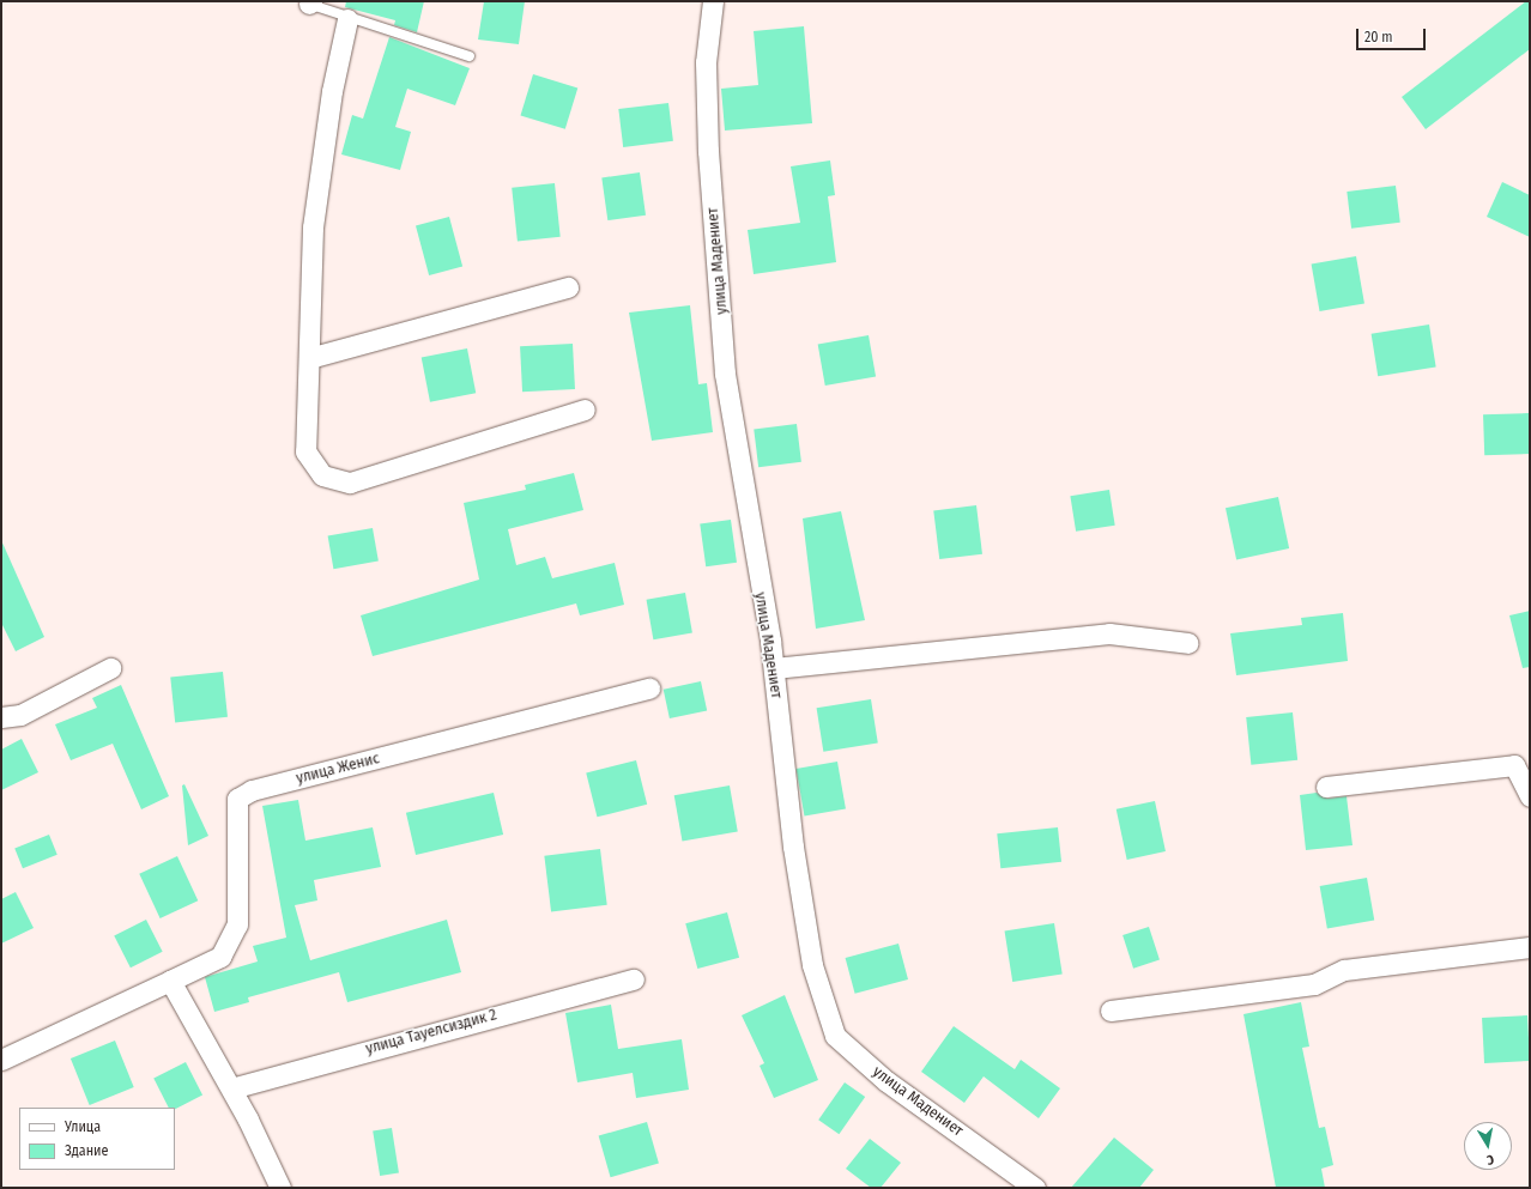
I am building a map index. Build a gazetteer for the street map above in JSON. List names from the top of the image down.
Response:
{
  "streets": {
    "street": ["улица Мадениет", "улица Женис", "улица Тауелсиздик 2"]
  },
  "legend": ["Улица", "Здание"],
  "scale_bar": "20 m",
  "north": "bottom"
}
